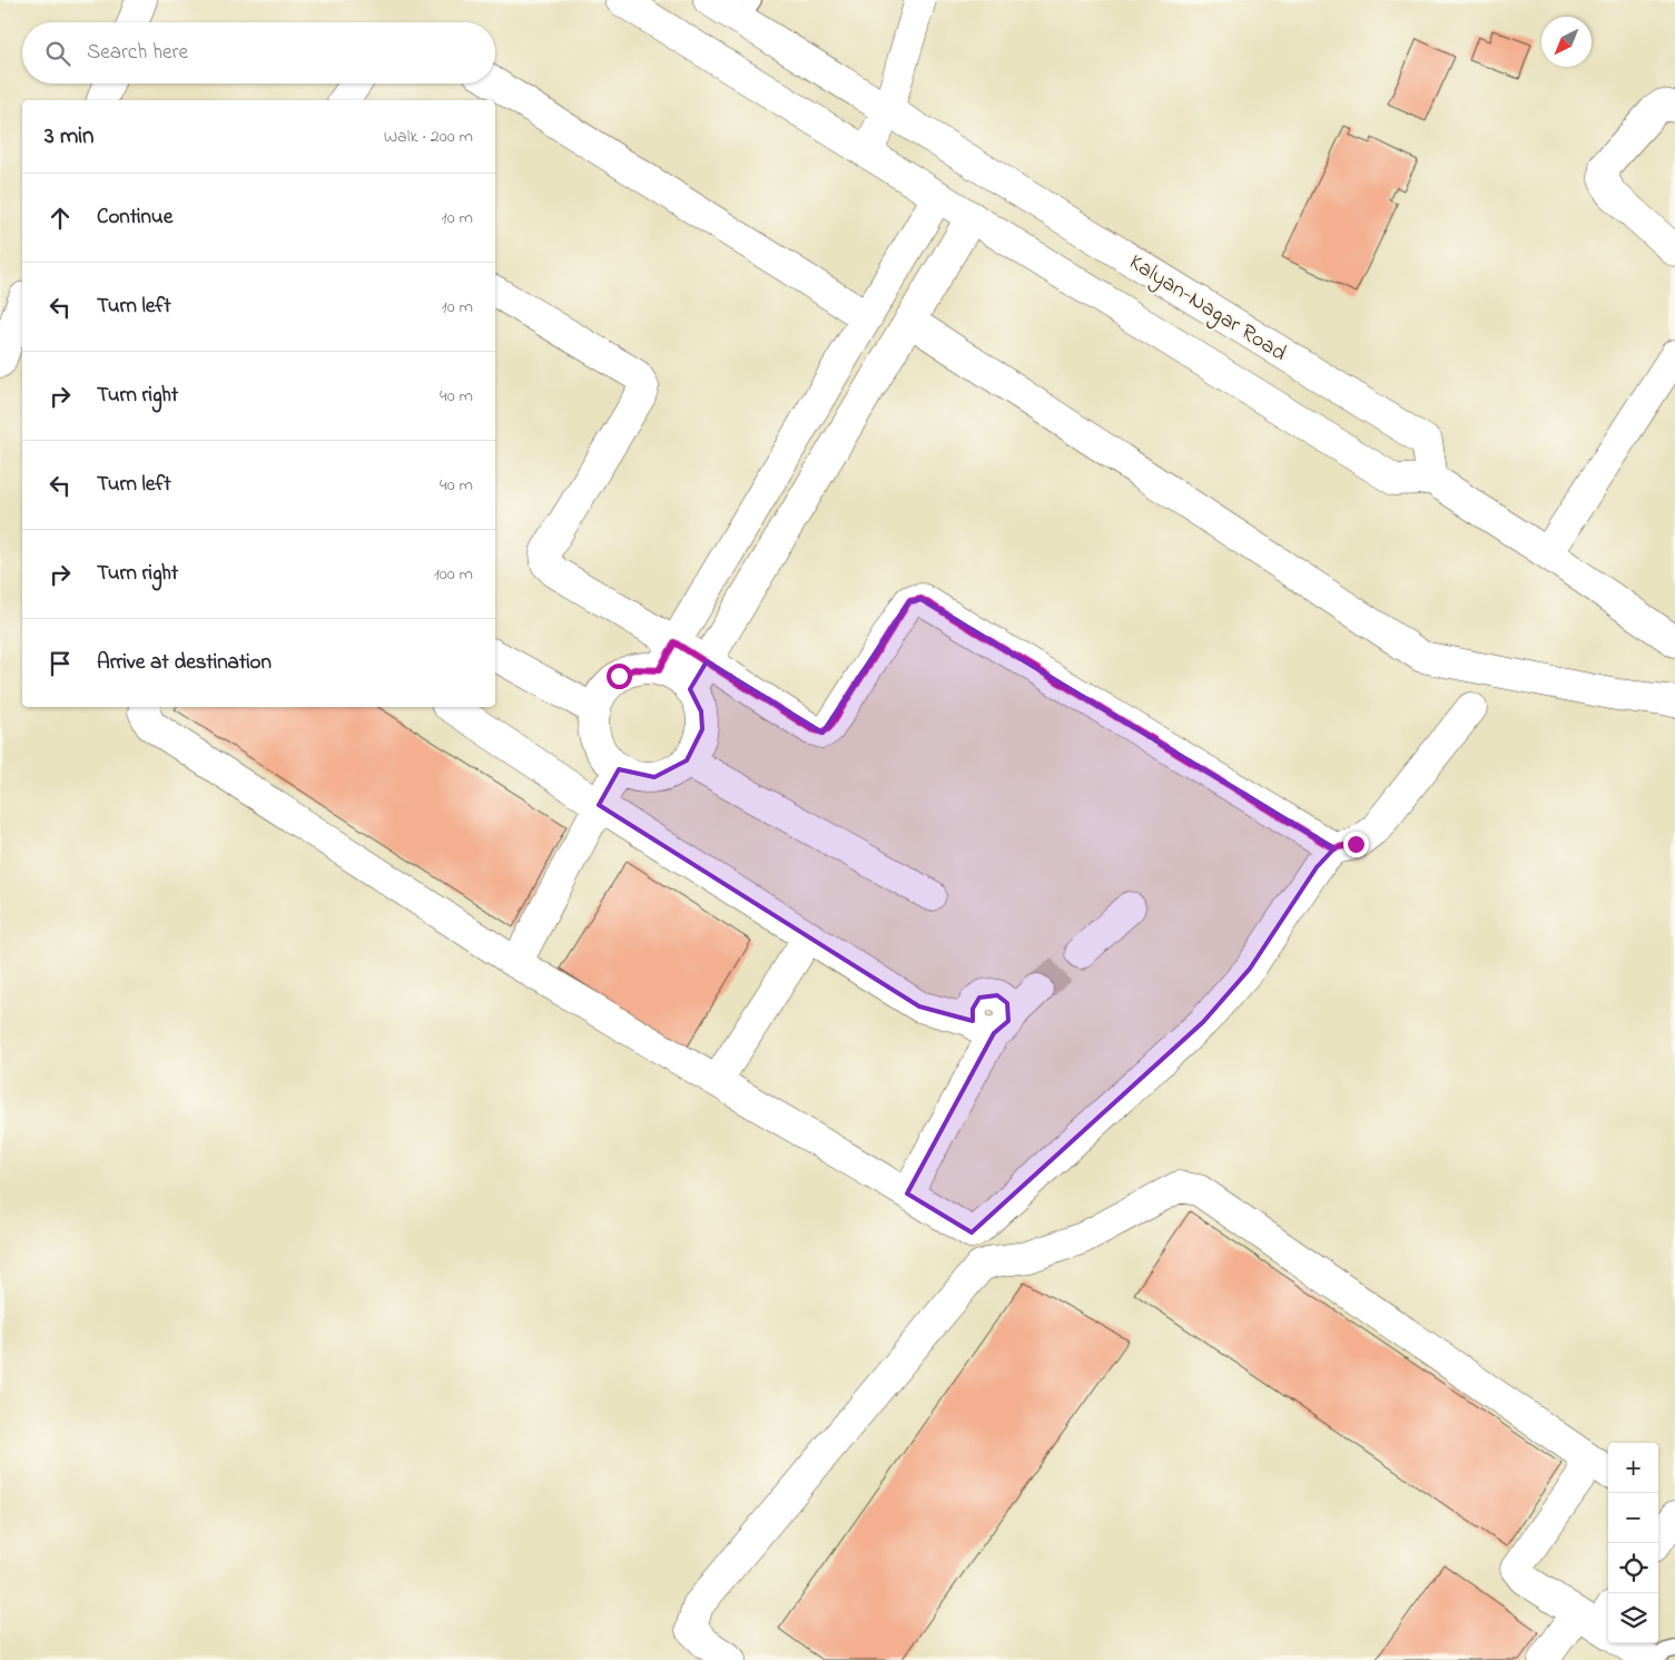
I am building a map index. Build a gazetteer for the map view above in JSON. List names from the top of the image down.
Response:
{
  "streets": {
    "main road": ["Kalyan-Nagar Road"]
  },
  "north": "bottom left",
  "page": {
    "search": "Search here",
    "heading": ["3 min", "Walk · 200 m"],
    "list": [
      ["Continue", "10 m"],
      ["Turn left", "10 m"],
      ["Turn right", "40 m"],
      ["Turn left", "40 m"],
      ["Turn right", "100 m"],
      "Arrive at destination"
    ],
    "map_buttons": ["+", "−"]
  }
}
